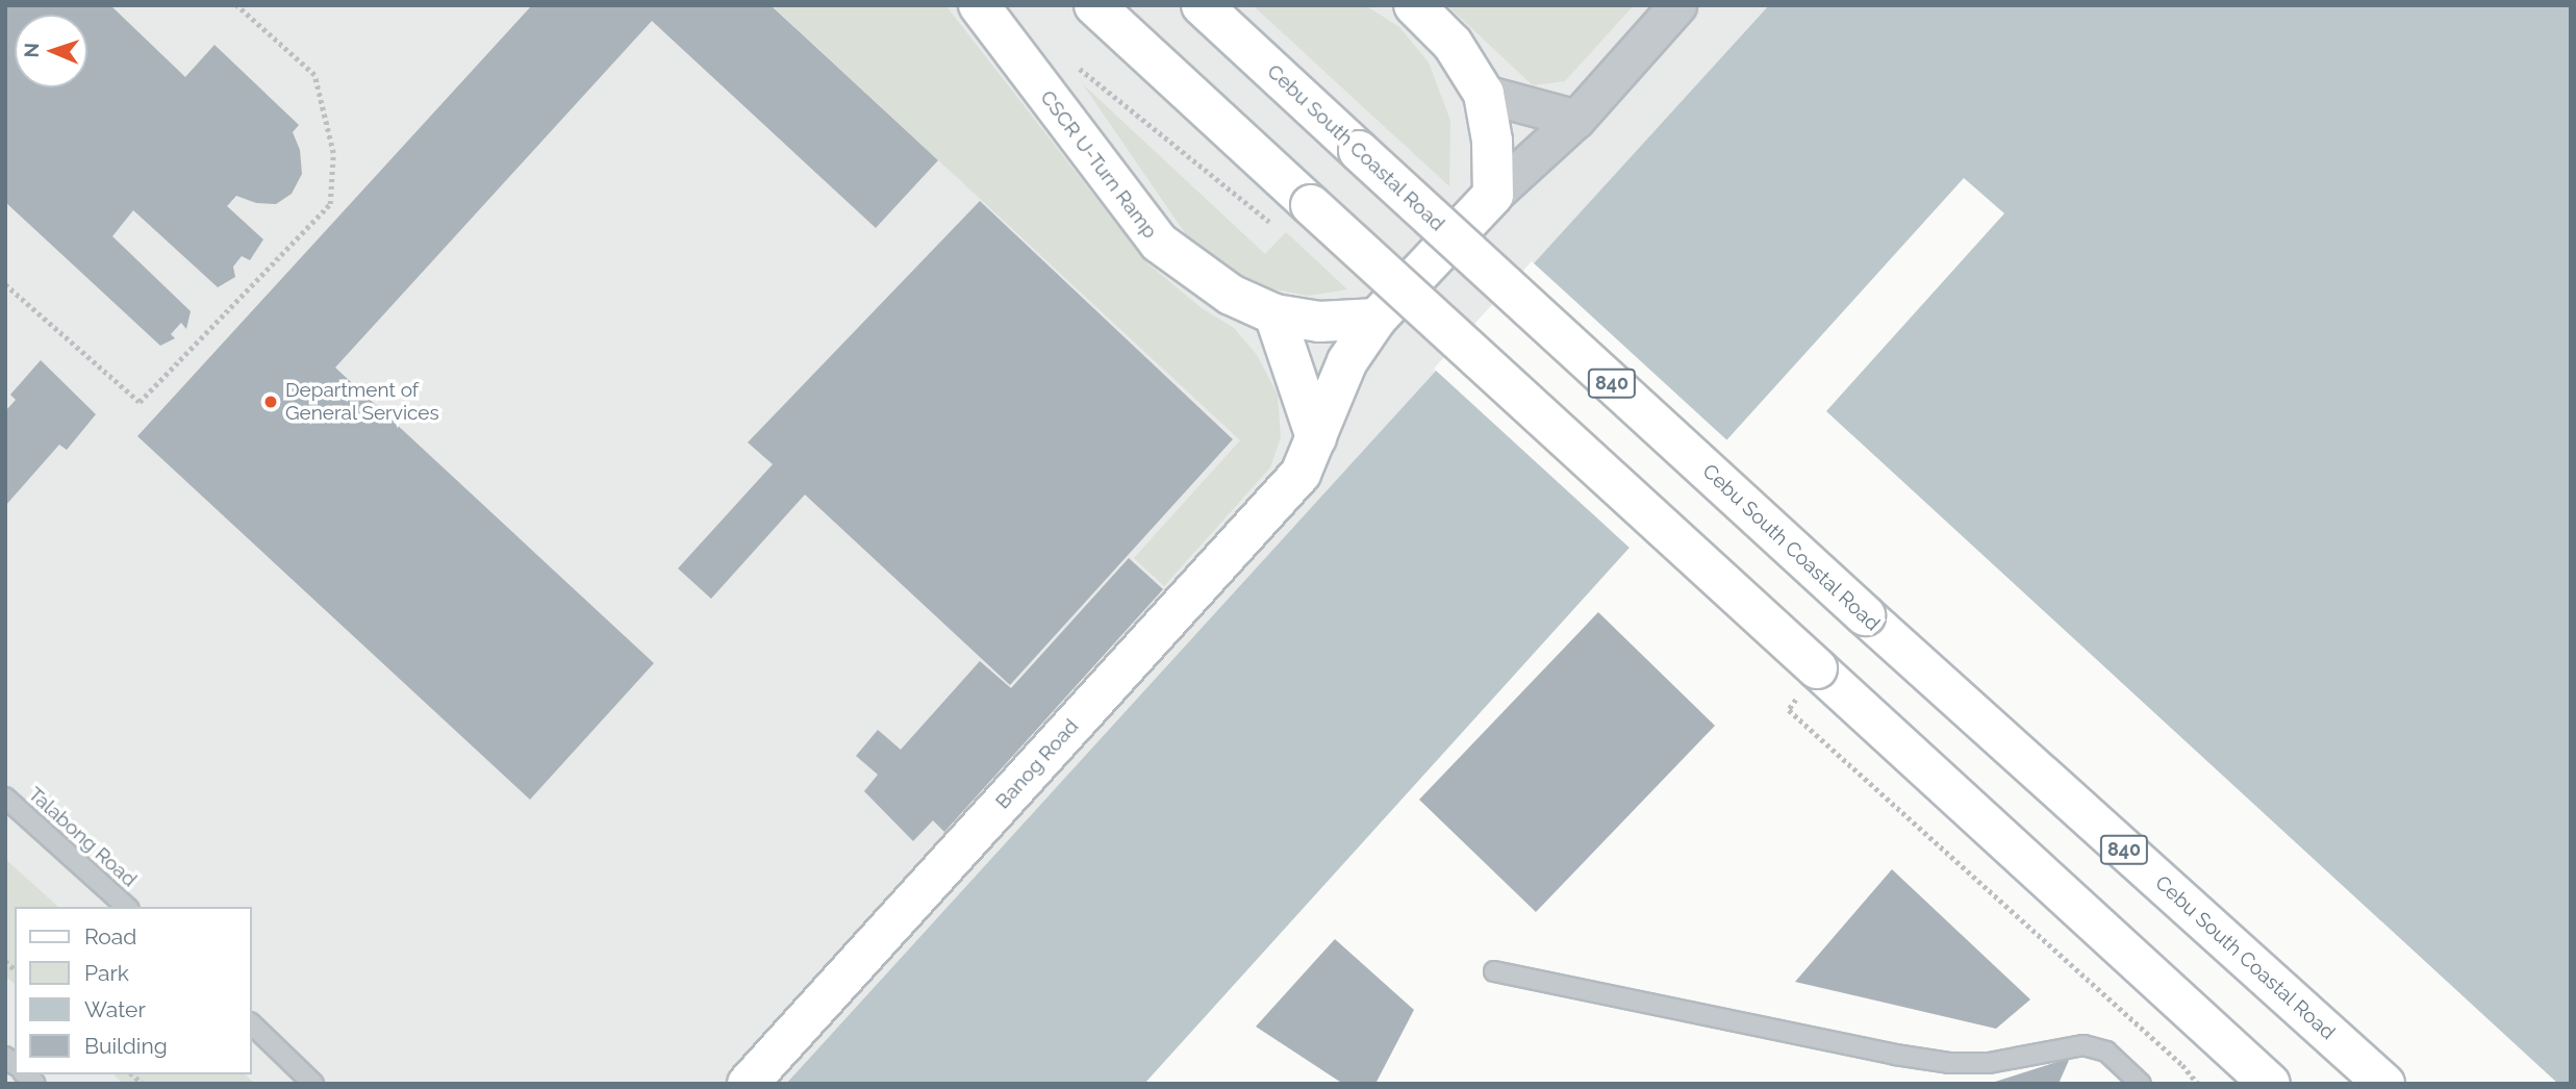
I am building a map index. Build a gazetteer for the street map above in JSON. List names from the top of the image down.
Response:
{
  "streets": {
    "main road": [
      "Cebu South Coastal Road",
      "CSCR U-Turn Ramp",
      "840",
      "Banog Road"
    ],
    "lane": ["Talabong Road"]
  },
  "crossings": [
    ["CSCR U-Turn Ramp", "Banog Road"]
  ],
  "places": ["Department of General Services"],
  "legend": [
    "Road",
    "Park",
    "Water",
    "Building"
  ],
  "north": "left"
}
